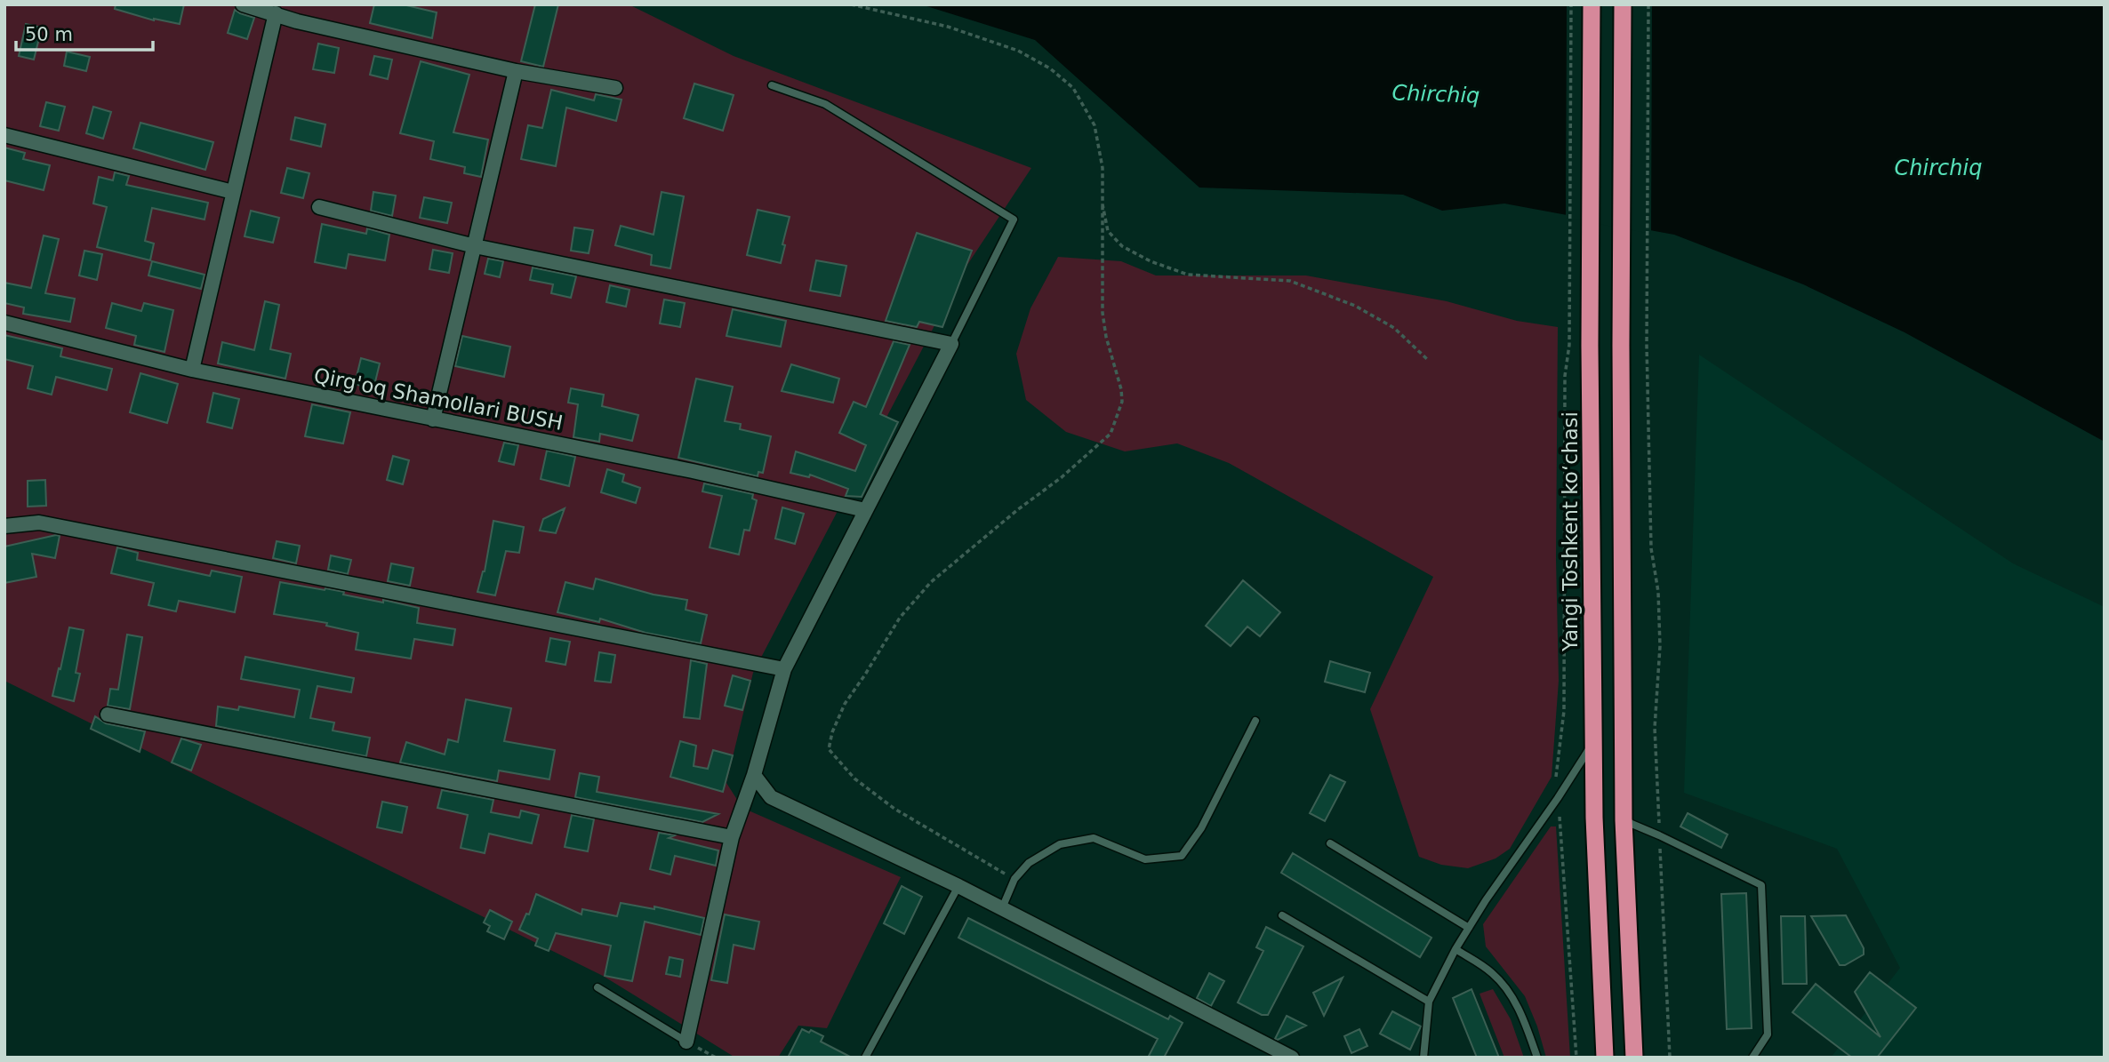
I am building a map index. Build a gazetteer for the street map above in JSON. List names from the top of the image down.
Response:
{
  "streets": {
    "highway": ["Yangi Toshkent ko‘chasi"],
    "street": ["Qirg'oq Shamollari BUSH"]
  },
  "water": ["Chirchiq"],
  "scale_bar": "50 m"
}
